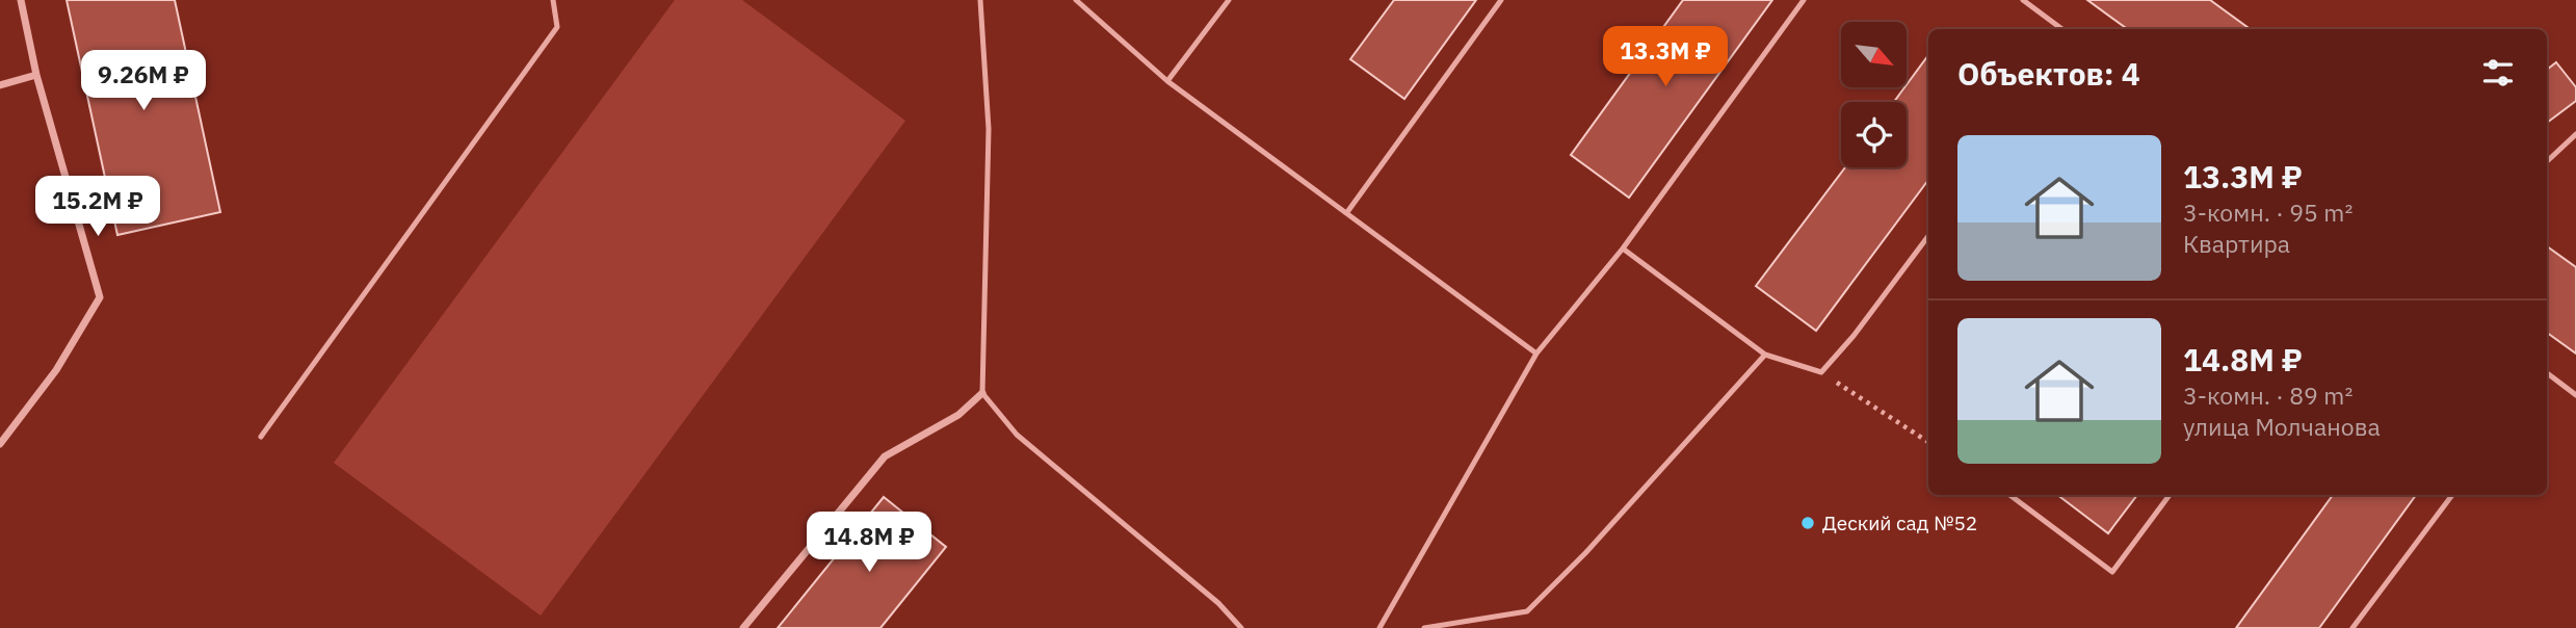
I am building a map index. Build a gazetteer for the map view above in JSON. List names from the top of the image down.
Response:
{
  "places": ["Деский сад №52"],
  "north": "bottom right",
  "page": {
    "price": [
      "13.3M ₽",
      "9.26M ₽",
      "15.2M ₽",
      "14.8M ₽"
    ],
    "heading": "Объектов: 4",
    "list": [
      {
        "name": "13.3M ₽",
        "note": "3-комн. · 95 m² · Квартира"
      },
      {
        "name": "14.8M ₽",
        "note": "3-комн. · 89 m² · улица Молчанова"
      }
    ]
  }
}
